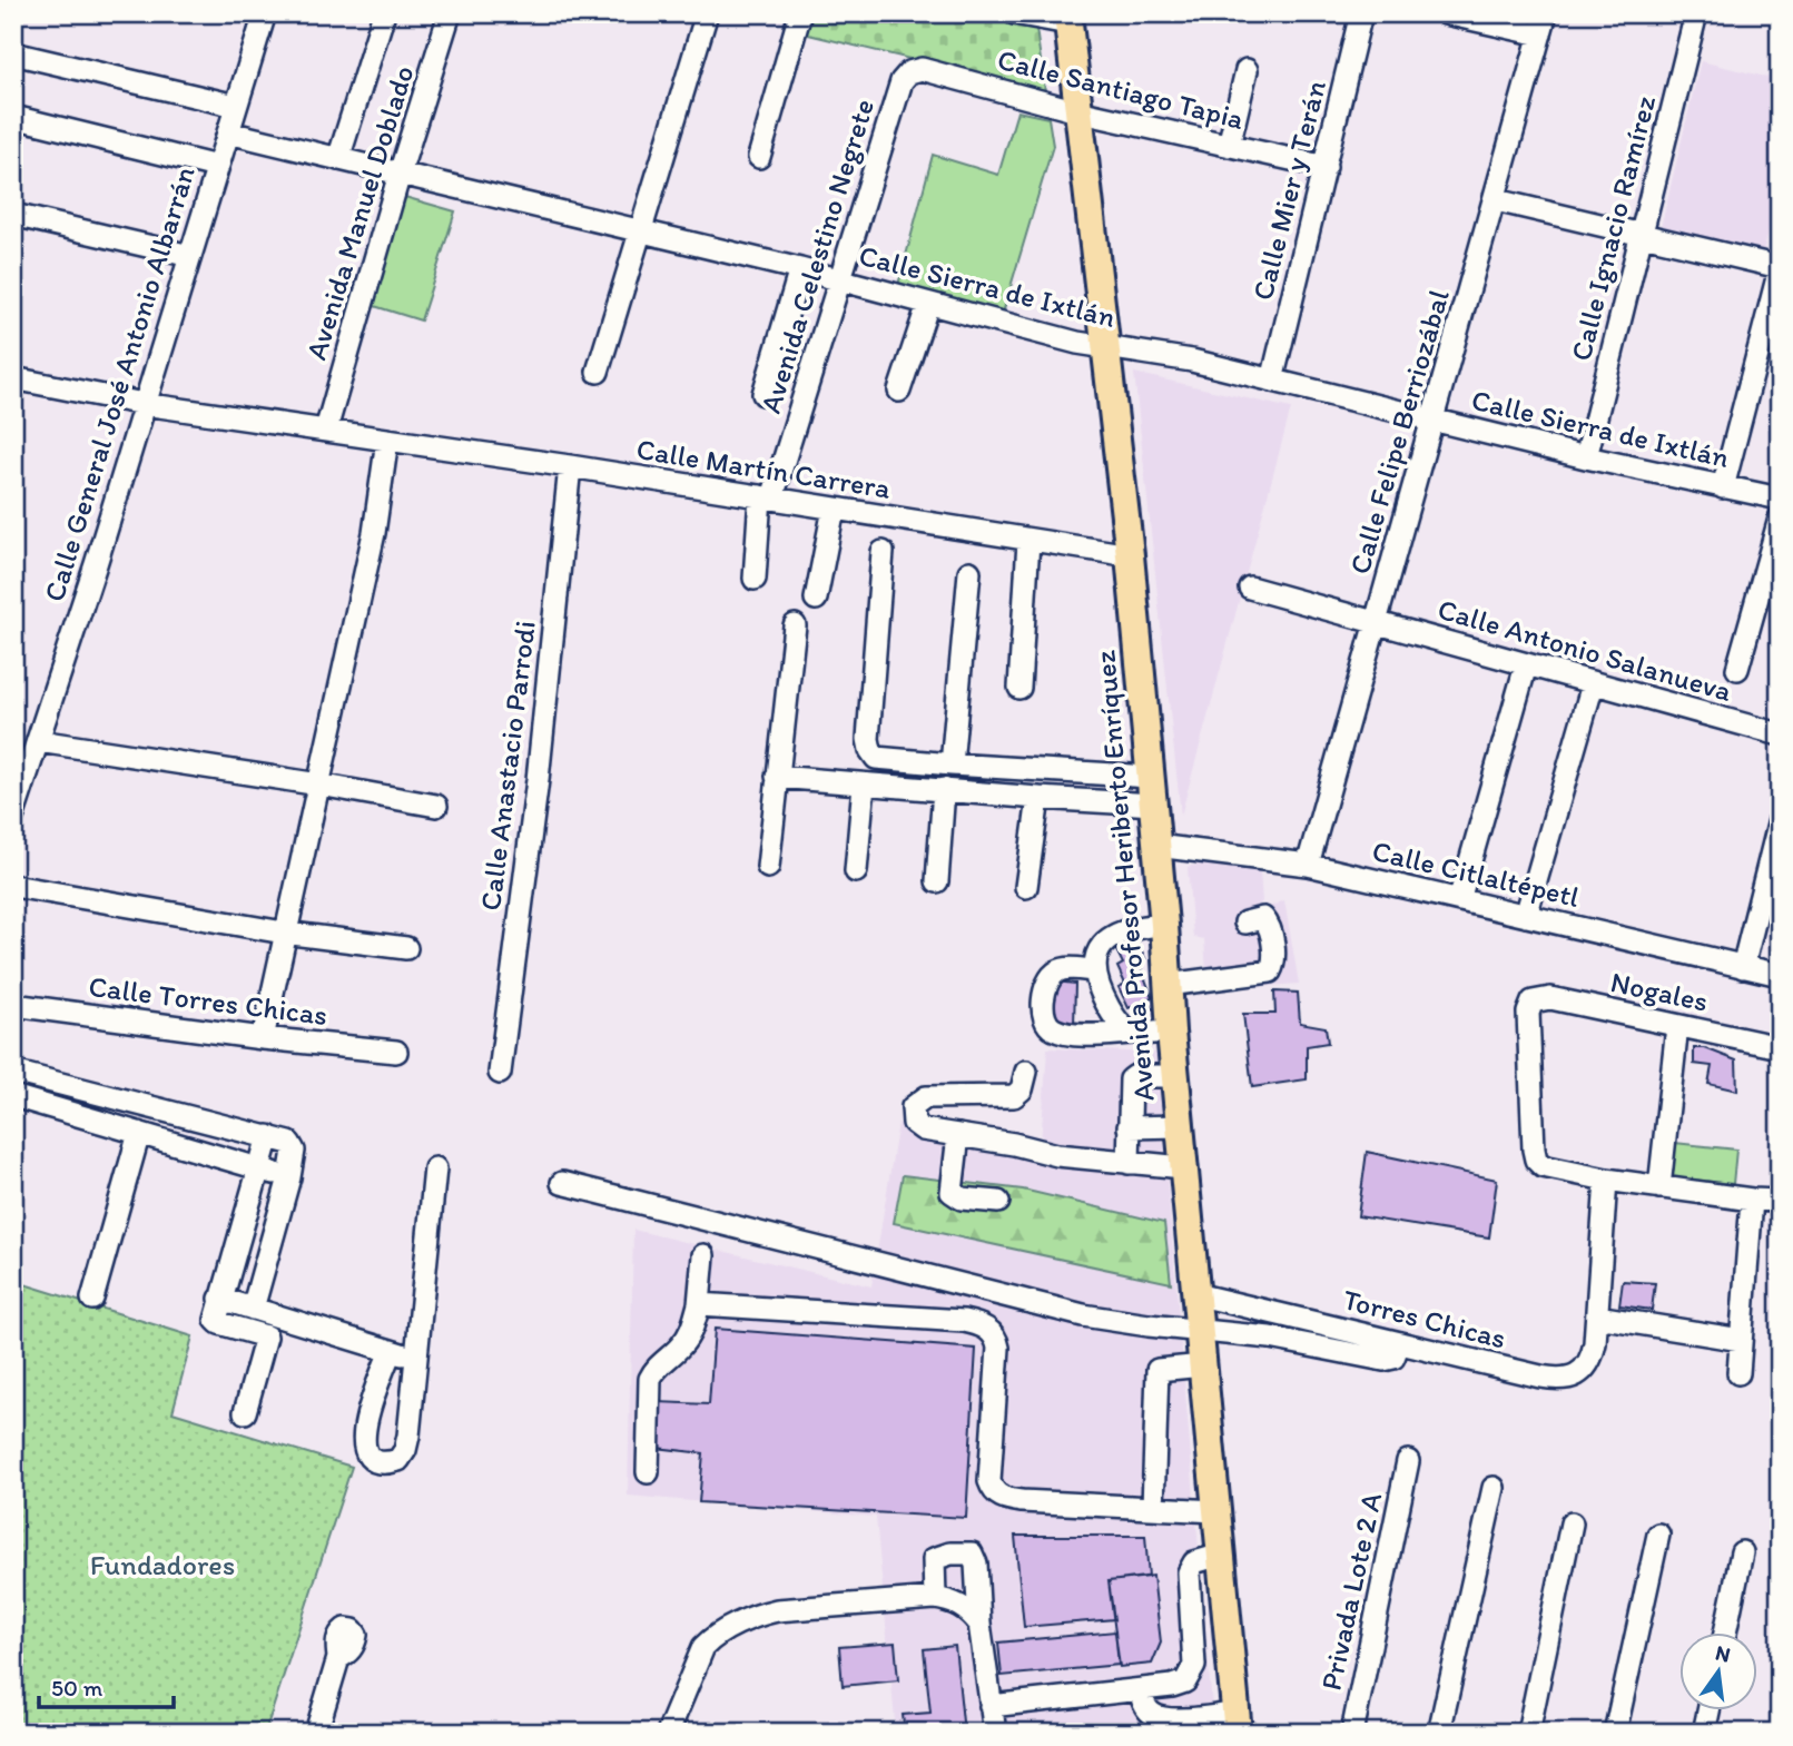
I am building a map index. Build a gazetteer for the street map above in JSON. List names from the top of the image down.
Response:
{
  "streets": {
    "main road": ["Avenida Profesor Heriberto Enríquez"],
    "street": [
      "Calle Santiago Tapia",
      "Calle Mier y Terán",
      "Avenida Manuel Doblado",
      "Calle Ignacio Ramírez",
      "Avenida Celestino Negrete",
      "Calle Sierra de Ixtlán",
      "Calle General José Antonio Albarrán",
      "Calle Felipe Berriozábal",
      "Calle Martín Carrera",
      "Calle Antonio Salanueva",
      "Calle Anastacio Parrodi",
      "Calle Citlaltépetl",
      "Nogales",
      "Calle Torres Chicas",
      "Torres Chicas",
      "Privada Lote 2 A"
    ]
  },
  "crossings": [
    ["Calle Santiago Tapia", "Calle Mier y Terán"],
    ["Calle Santiago Tapia", "Avenida Celestino Negrete"],
    ["Calle Santiago Tapia", "Avenida Profesor Heriberto Enríquez"],
    ["Calle Mier y Terán", "Calle Sierra de Ixtlán"],
    ["Avenida Manuel Doblado", "Calle Sierra de Ixtlán"],
    ["Avenida Manuel Doblado", "Calle Martín Carrera"],
    ["Calle Ignacio Ramírez", "Calle Sierra de Ixtlán"],
    ["Avenida Celestino Negrete", "Calle Sierra de Ixtlán"],
    ["Avenida Celestino Negrete", "Calle Martín Carrera"],
    ["Calle Sierra de Ixtlán", "Calle General José Antonio Albarrán"],
    ["Calle Sierra de Ixtlán", "Calle Felipe Berriozábal"],
    ["Calle Sierra de Ixtlán", "Avenida Profesor Heriberto Enríquez"],
    ["Calle General José Antonio Albarrán", "Calle Martín Carrera"],
    ["Calle Felipe Berriozábal", "Calle Antonio Salanueva"],
    ["Calle Felipe Berriozábal", "Calle Citlaltépetl"],
    ["Calle Martín Carrera", "Calle Anastacio Parrodi"],
    ["Calle Martín Carrera", "Avenida Profesor Heriberto Enríquez"],
    ["Calle Citlaltépetl", "Avenida Profesor Heriberto Enríquez"],
    ["Avenida Profesor Heriberto Enríquez", "Torres Chicas"]
  ],
  "parks": ["Fundadores"],
  "scale_bar": "50 m",
  "north": "top"
}
